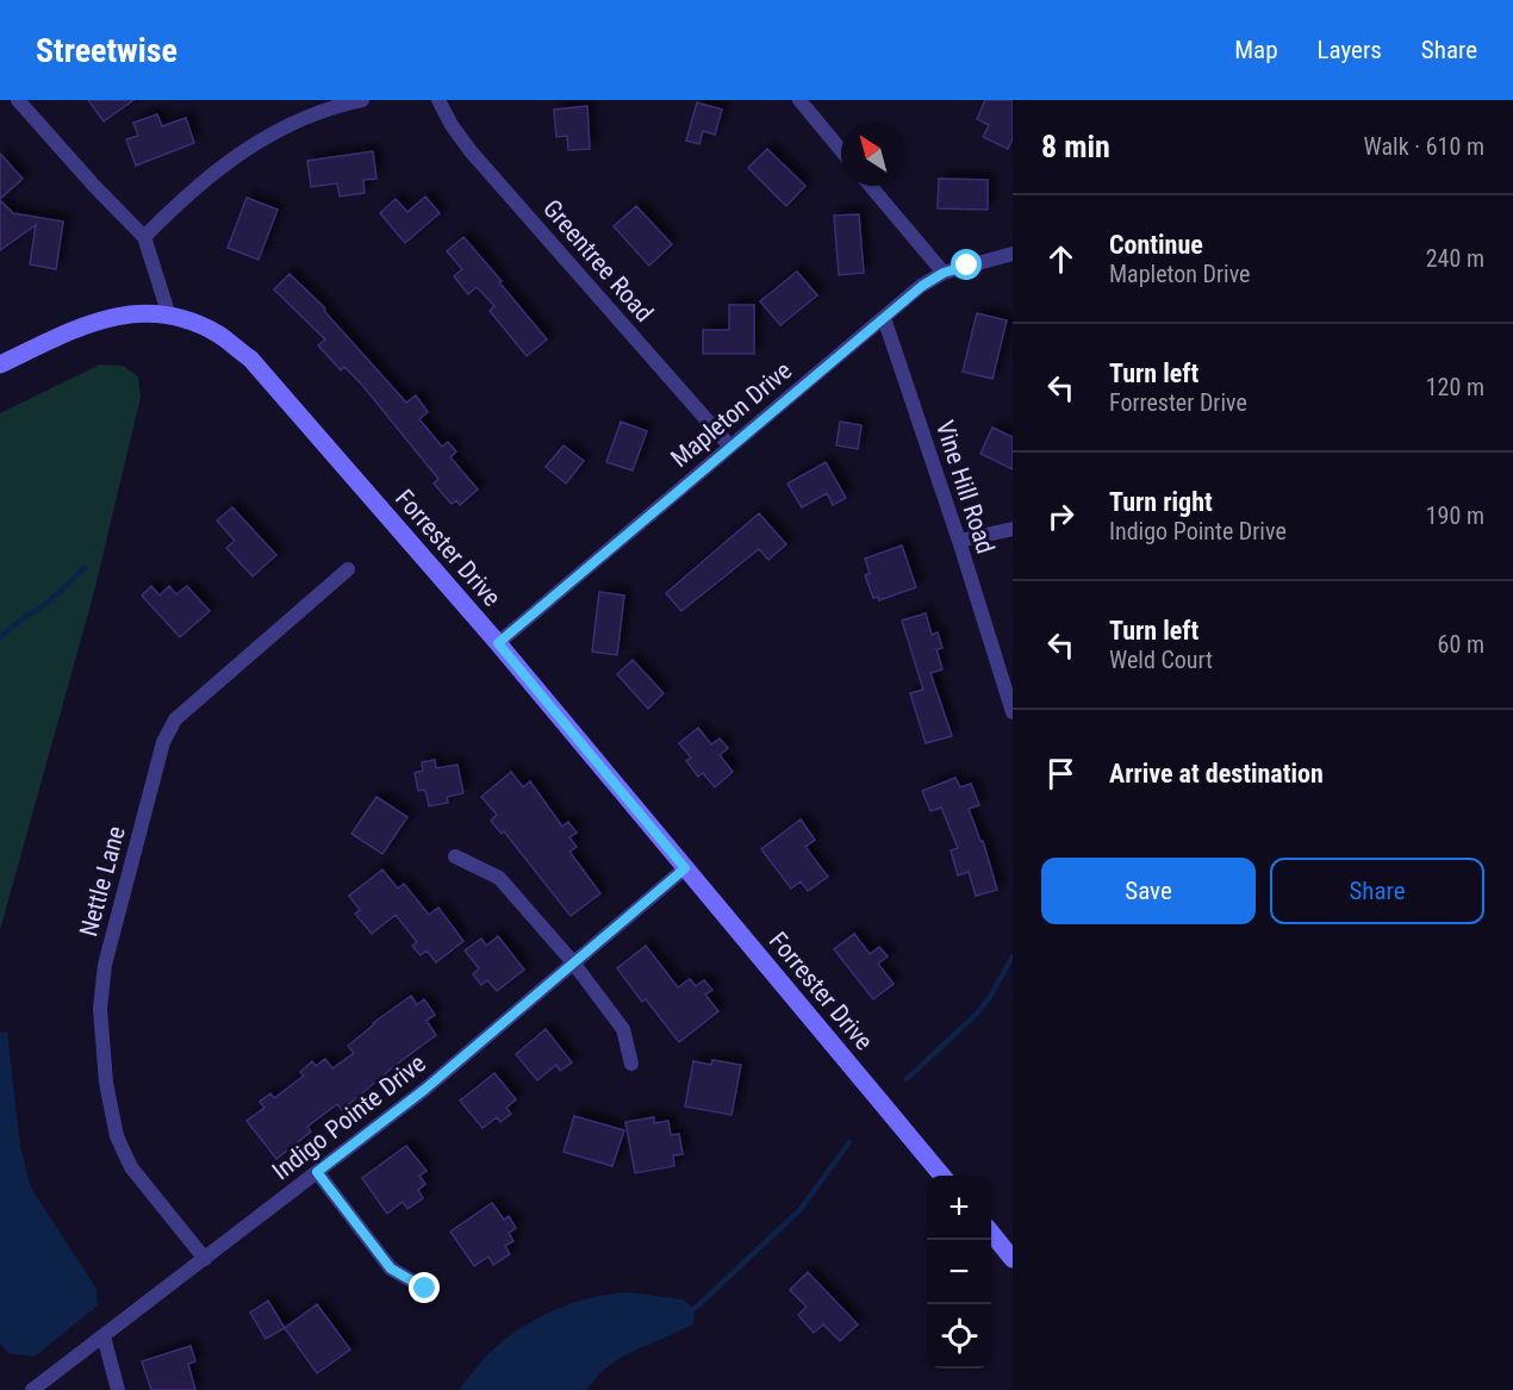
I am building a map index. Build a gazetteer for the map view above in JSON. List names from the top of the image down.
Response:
{
  "streets": {
    "street": [
      "Greentree Road",
      "Mapleton Drive",
      "Vine Hill Road",
      "Forrester Drive",
      "Nettle Lane",
      "Indigo Pointe Drive"
    ]
  },
  "crossings": [
    ["Greentree Road", "Mapleton Drive"],
    ["Mapleton Drive", "Vine Hill Road"],
    ["Mapleton Drive", "Forrester Drive"],
    ["Forrester Drive", "Indigo Pointe Drive"],
    ["Nettle Lane", "Indigo Pointe Drive"]
  ],
  "north": "top left",
  "page": {
    "header": "Streetwise",
    "nav": ["Map", "Layers", "Share"],
    "heading": ["8 min", "Walk · 610 m"],
    "list": [
      ["Continue", "Mapleton Drive", "240 m"],
      ["Turn left", "Forrester Drive", "120 m"],
      ["Turn right", "Indigo Pointe Drive", "190 m"],
      ["Turn left", "Weld Court", "60 m"],
      "Arrive at destination"
    ],
    "buttons": ["Save", "Share"],
    "map_buttons": ["+", "−"]
  }
}
